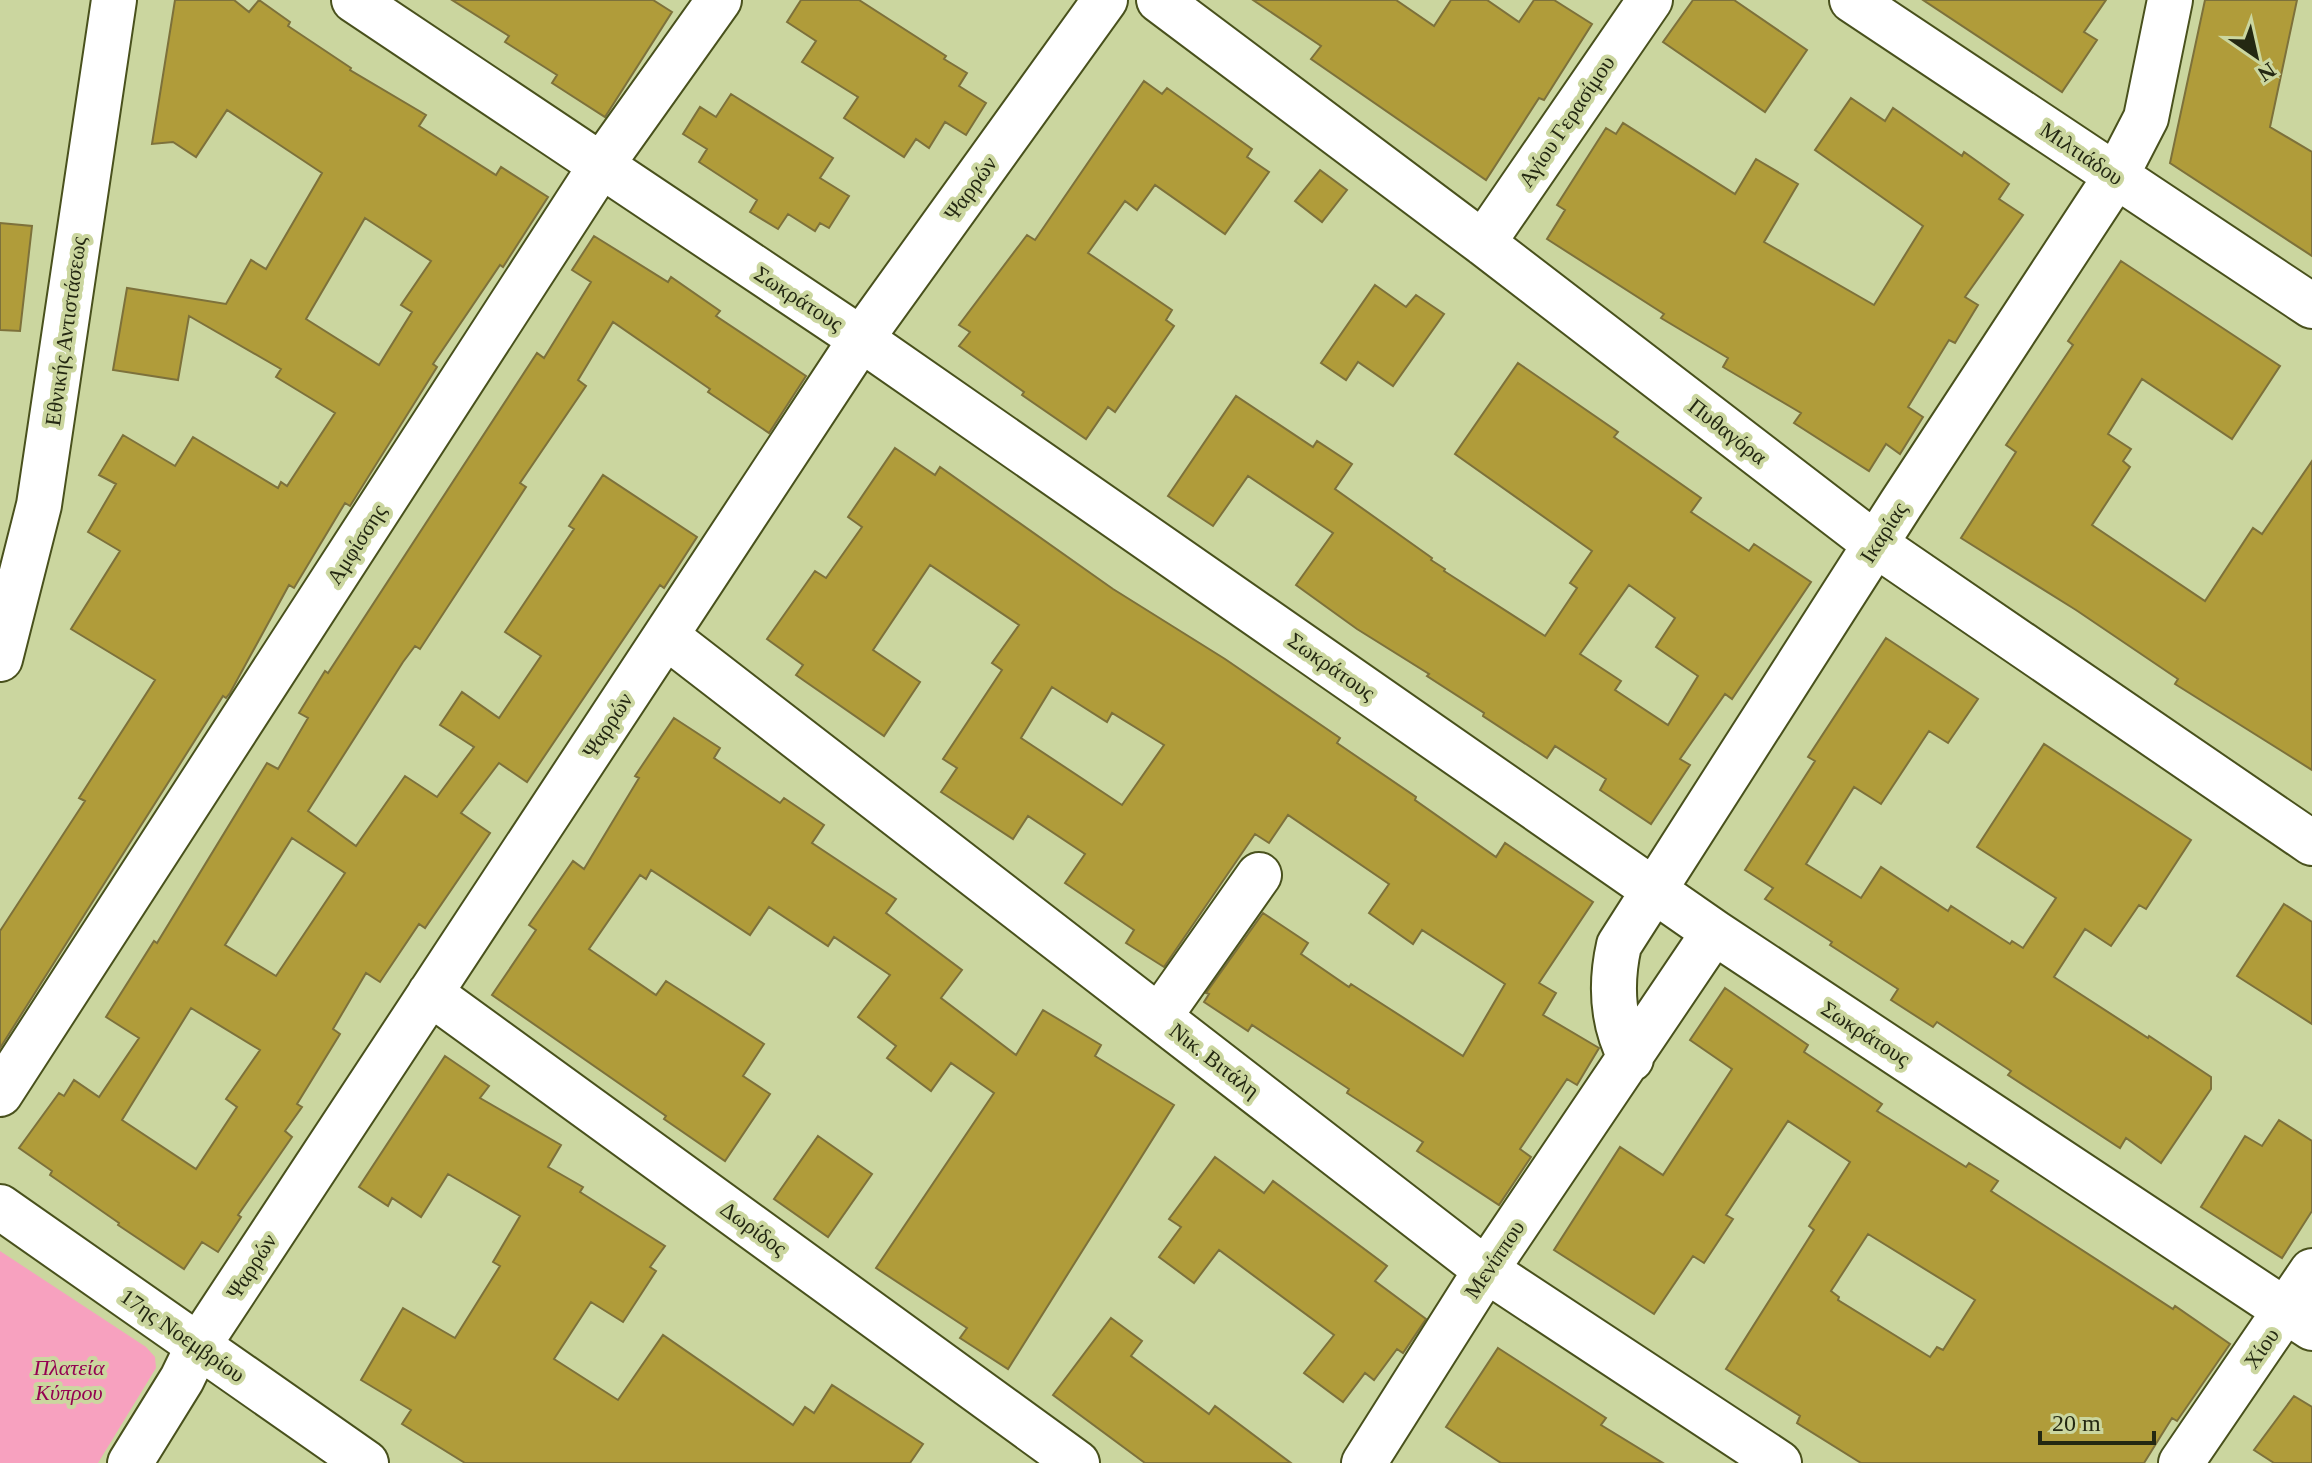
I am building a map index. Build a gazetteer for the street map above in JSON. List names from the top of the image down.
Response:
{
  "streets": {
    "street": [
      "Αγίου Γερασίμου",
      "Μιλτιάδου",
      "Ψαρρών",
      "Σωκράτους",
      "Εθνικής Αντιστάσεως",
      "Πυθαγόρα",
      "Ικαρίας",
      "Αμφίσσης",
      "Νικ. Βιτάλη",
      "Δωρίδος",
      "Μενίππου",
      "17ης Νοεμβρίου",
      "Χίου"
    ]
  },
  "crossings": [
    ["Αγίου Γερασίμου", "Πυθαγόρα"],
    ["Μιλτιάδου", "Ικαρίας"],
    ["Ψαρρών", "Σωκράτους"],
    ["Ψαρρών", "Νικ. Βιτάλη"],
    ["Ψαρρών", "Δωρίδος"],
    ["Ψαρρών", "17ης Νοεμβρίου"],
    ["Σωκράτους", "Ικαρίας"],
    ["Σωκράτους", "Αμφίσσης"],
    ["Σωκράτους", "Μενίππου"],
    ["Σωκράτους", "Χίου"],
    ["Πυθαγόρα", "Ικαρίας"],
    ["Νικ. Βιτάλη", "Μενίππου"]
  ],
  "parks": ["Πλατεία Κύπρου"],
  "scale_bar": "20 m",
  "north": "bottom right"
}
